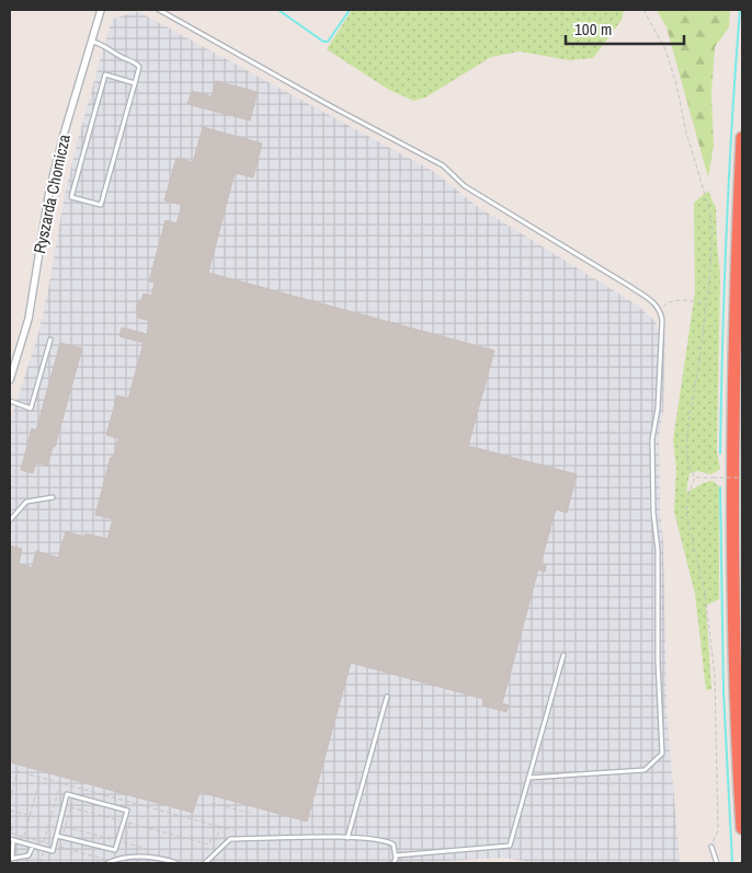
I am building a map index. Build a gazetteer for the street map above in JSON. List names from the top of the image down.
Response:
{
  "streets": {
    "street": ["Ryszarda Chomicza"]
  },
  "scale_bar": "100 m"
}
